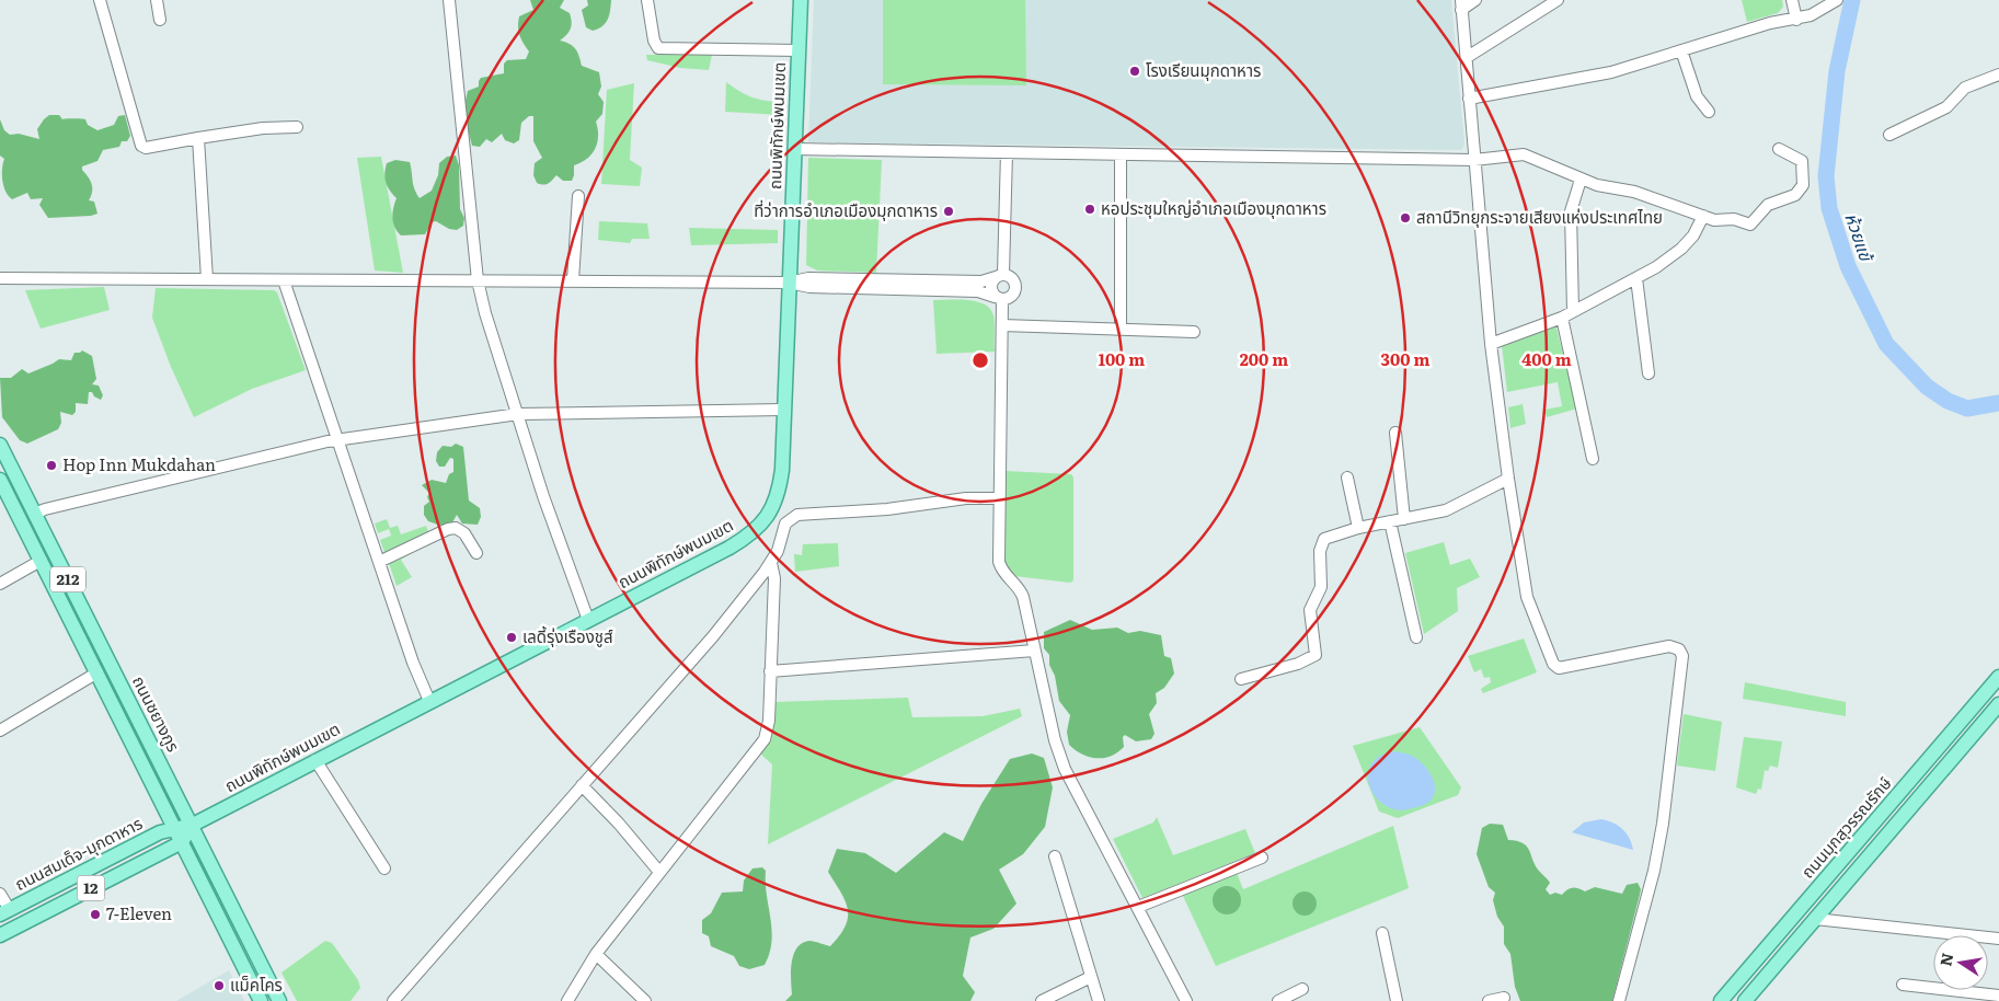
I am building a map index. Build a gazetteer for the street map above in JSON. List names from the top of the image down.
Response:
{
  "streets": {
    "main road": [
      "ถนนพิทักษ์พนมเขต",
      "212",
      "ถนนชยางกูร",
      "ถนนมุกสุวรรณรักษ์",
      "ถนนสมเด็จ-มุกดาหาร",
      "12"
    ]
  },
  "crossings": [
    ["ถนนพิทักษ์พนมเขต", "ถนนชยางกูร"],
    ["ถนนพิทักษ์พนมเขต", "ถนนสมเด็จ-มุกดาหาร"],
    ["ถนนชยางกูร", "ถนนสมเด็จ-มุกดาหาร"],
    ["ถนนชยางกูร", "12"]
  ],
  "water": ["ห้วยแข้"],
  "places": [
    "โรงเรียนมุกดาหาร",
    "หอประชุมใหญ่อำเภอเมืองมุกดาหาร",
    "ที่ว่าการอำเภอเมืองมุกดาหาร",
    "สถานีวิทยุกระจายเสียงแห่งประเทศไทย",
    "Hop Inn Mukdahan",
    "เลดี้รุ่งเรืองชูส์",
    "7-Eleven",
    "แม็คโคร"
  ],
  "north": "left",
  "rings": [
    "100 m",
    "200 m",
    "300 m",
    "400 m"
  ]
}
